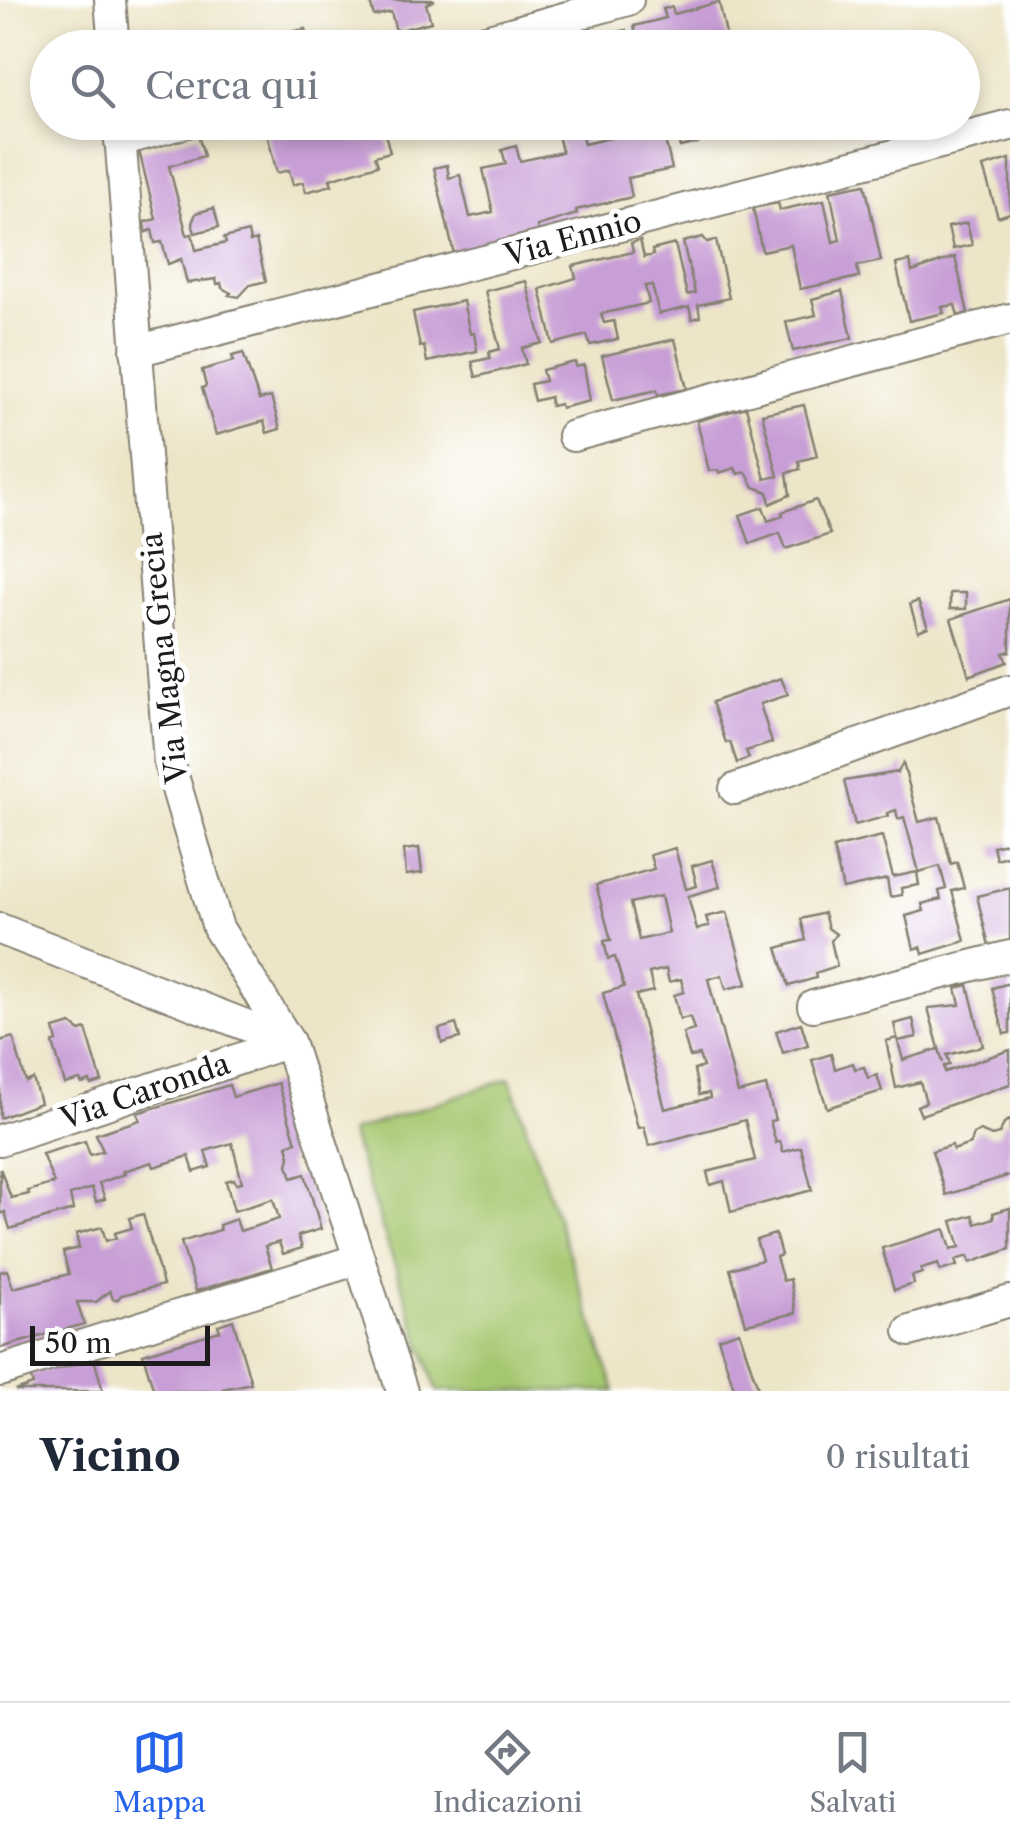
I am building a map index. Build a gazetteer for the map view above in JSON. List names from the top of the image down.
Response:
{
  "streets": {
    "street": ["Via Ennio", "Via Magna Grecia", "Via Caronda"]
  },
  "crossings": [
    ["Via Ennio", "Via Magna Grecia"],
    ["Via Magna Grecia", "Via Caronda"]
  ],
  "scale_bar": "50 m",
  "page": {
    "search": "Cerca qui",
    "scale": "50 m",
    "heading": ["Vicino", "0 risultati"],
    "nav": ["Mappa", "Indicazioni", "Salvati"]
  }
}
